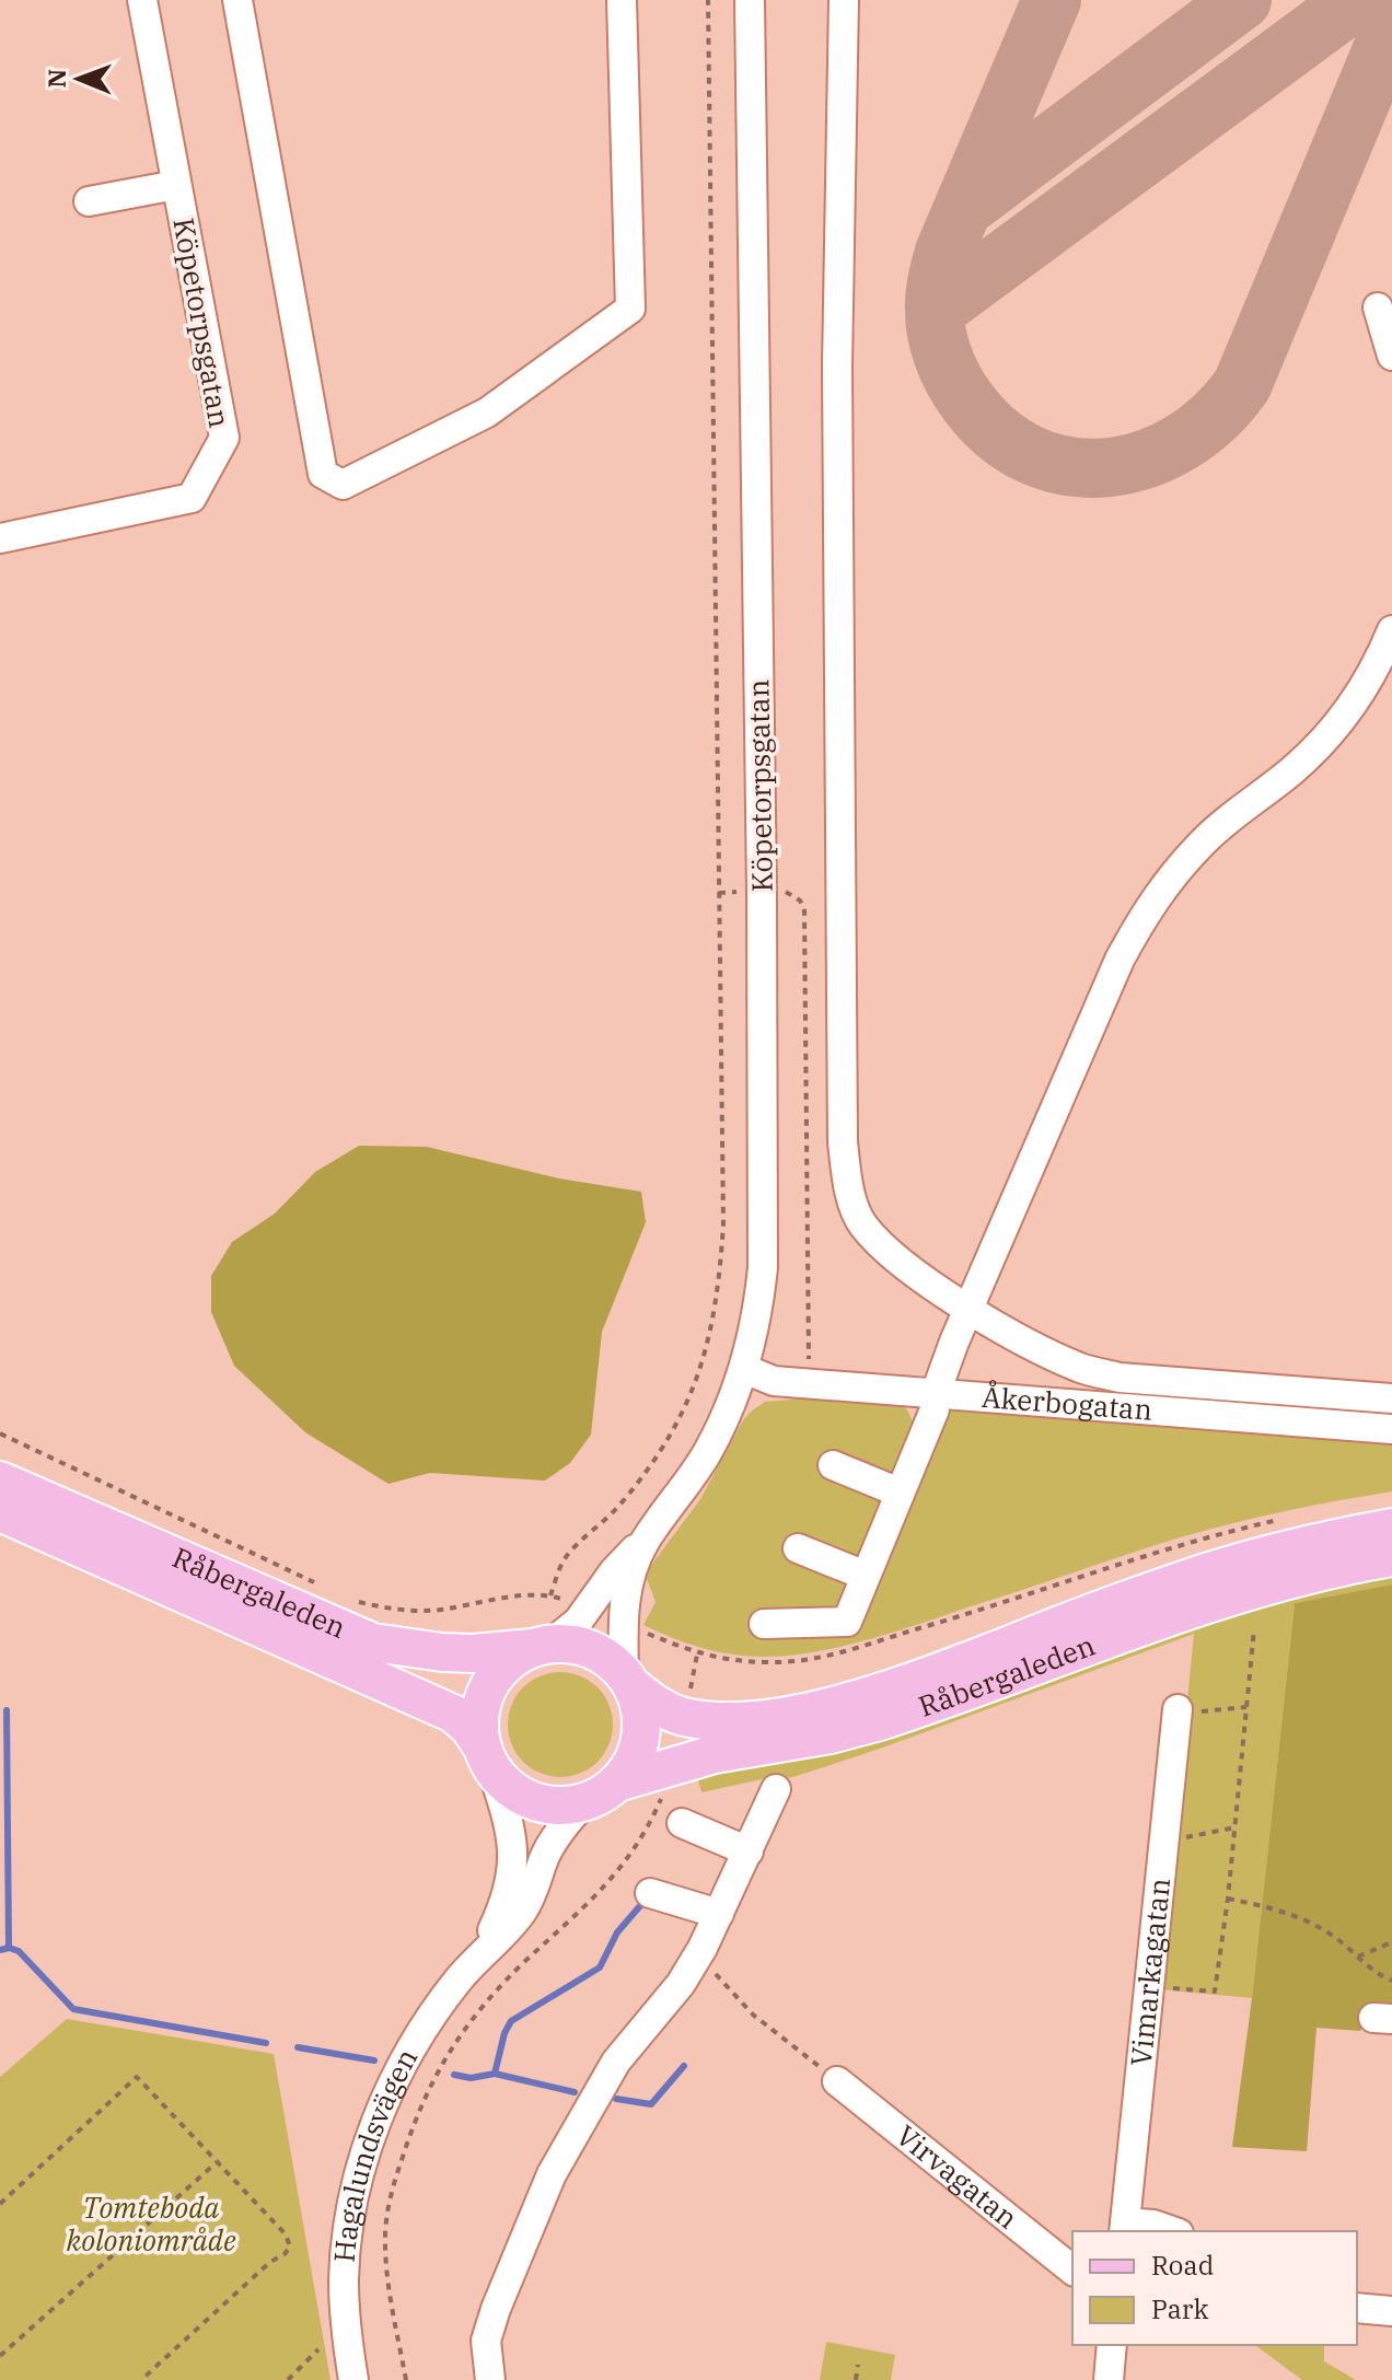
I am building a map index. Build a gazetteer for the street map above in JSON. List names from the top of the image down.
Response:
{
  "streets": {
    "main road": ["Råbergaleden"],
    "street": [
      "Köpetorpsgatan",
      "Åkerbogatan",
      "Vimarkagatan",
      "Hagalundsvägen",
      "Virvagatan"
    ]
  },
  "crossings": [
    ["Köpetorpsgatan", "Åkerbogatan"],
    ["Köpetorpsgatan", "Råbergaleden"],
    ["Köpetorpsgatan", "Hagalundsvägen"],
    ["Råbergaleden", "Hagalundsvägen"]
  ],
  "parks": ["Tomteboda koloniområde"],
  "legend": ["Road", "Park"],
  "north": "left"
}
